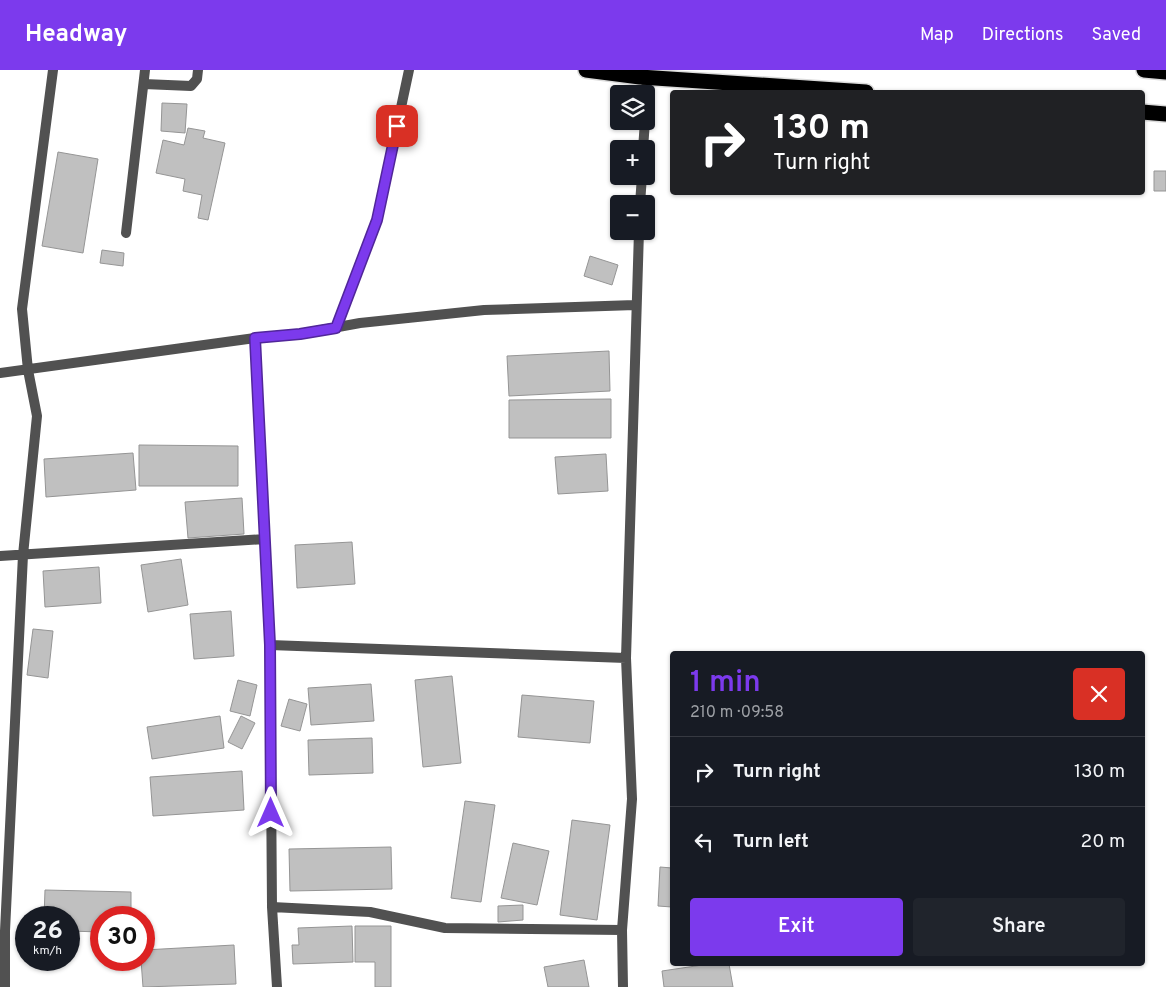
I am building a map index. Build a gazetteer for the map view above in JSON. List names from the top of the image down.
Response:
{
  "page": {
    "header": "Headway",
    "nav": ["Map", "Directions", "Saved"],
    "map_buttons": ["+", "−"],
    "turn": ["130 m", "Turn right"],
    "heading": ["1 min", "210 m · 09:58"],
    "list": [
      {
        "name": "Turn right",
        "value": "130 m"
      },
      {
        "name": "Turn left",
        "value": "20 m"
      }
    ],
    "buttons": ["Exit", "Share"],
    "speed": "26 km/h",
    "limit": "30"
  }
}
